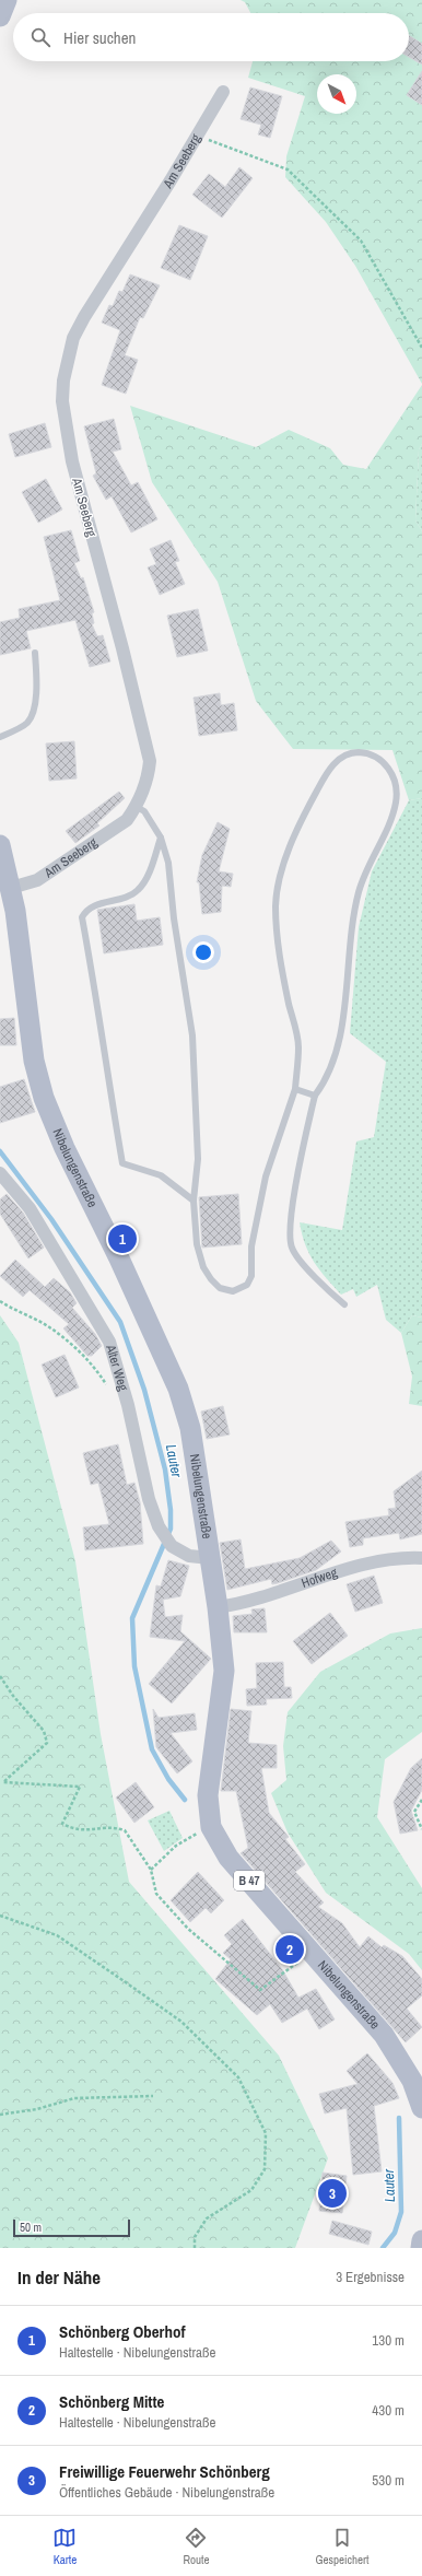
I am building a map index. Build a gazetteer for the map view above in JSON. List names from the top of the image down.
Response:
{
  "streets": {
    "main road": ["Nibelungenstraße", "B 47"],
    "street": ["Am Seeberg", "Alter Weg", "Hofweg"]
  },
  "crossings": [
    ["Am Seeberg", "Nibelungenstraße"],
    ["Nibelungenstraße", "Alter Weg"],
    ["Nibelungenstraße", "Hofweg"]
  ],
  "water": ["Lauter"],
  "scale_bar": "50 m",
  "north": "bottom right",
  "page": {
    "search": "Hier suchen",
    "pins": ["1", "2", "3"],
    "scale": "50 m",
    "heading": ["In der Nähe", "3 Ergebnisse"],
    "list": [
      {
        "mark": "1",
        "name": "Schönberg Oberhof",
        "note": "Haltestelle · Nibelungenstraße",
        "value": "130 m"
      },
      {
        "mark": "2",
        "name": "Schönberg Mitte",
        "note": "Haltestelle · Nibelungenstraße",
        "value": "430 m"
      },
      {
        "mark": "3",
        "name": "Freiwillige Feuerwehr Schönberg",
        "note": "Öffentliches Gebäude · Nibelungenstraße",
        "value": "530 m"
      }
    ],
    "nav": ["Karte", "Route", "Gespeichert"]
  }
}
